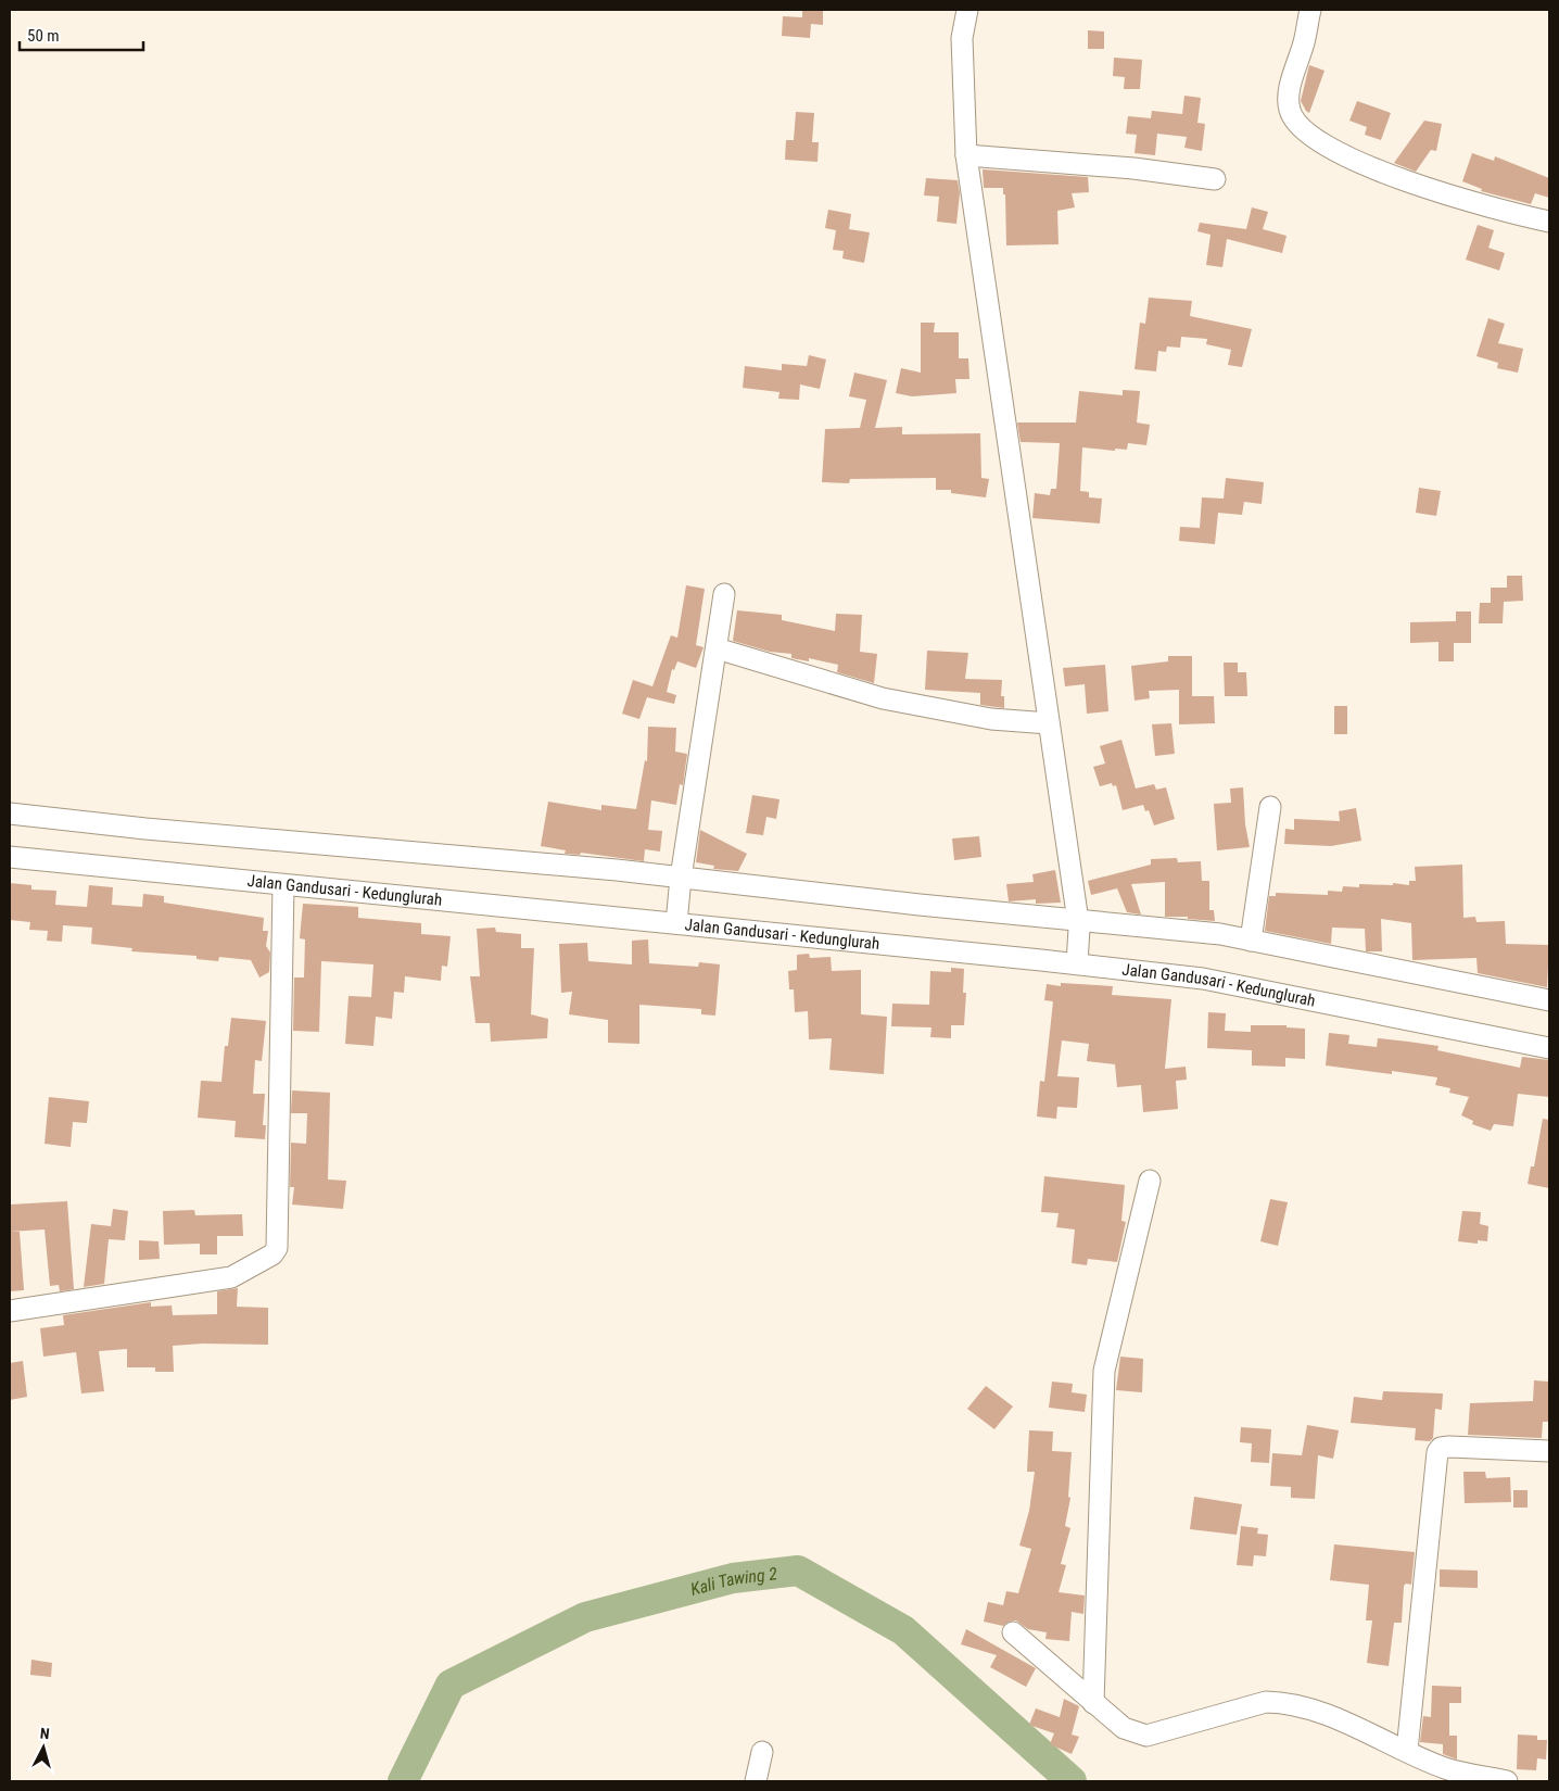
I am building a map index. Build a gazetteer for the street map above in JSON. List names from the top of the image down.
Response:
{
  "streets": {
    "street": ["Jalan Gandusari - Kedunglurah"]
  },
  "water": ["Kali Tawing 2"],
  "scale_bar": "50 m",
  "north": "top"
}
